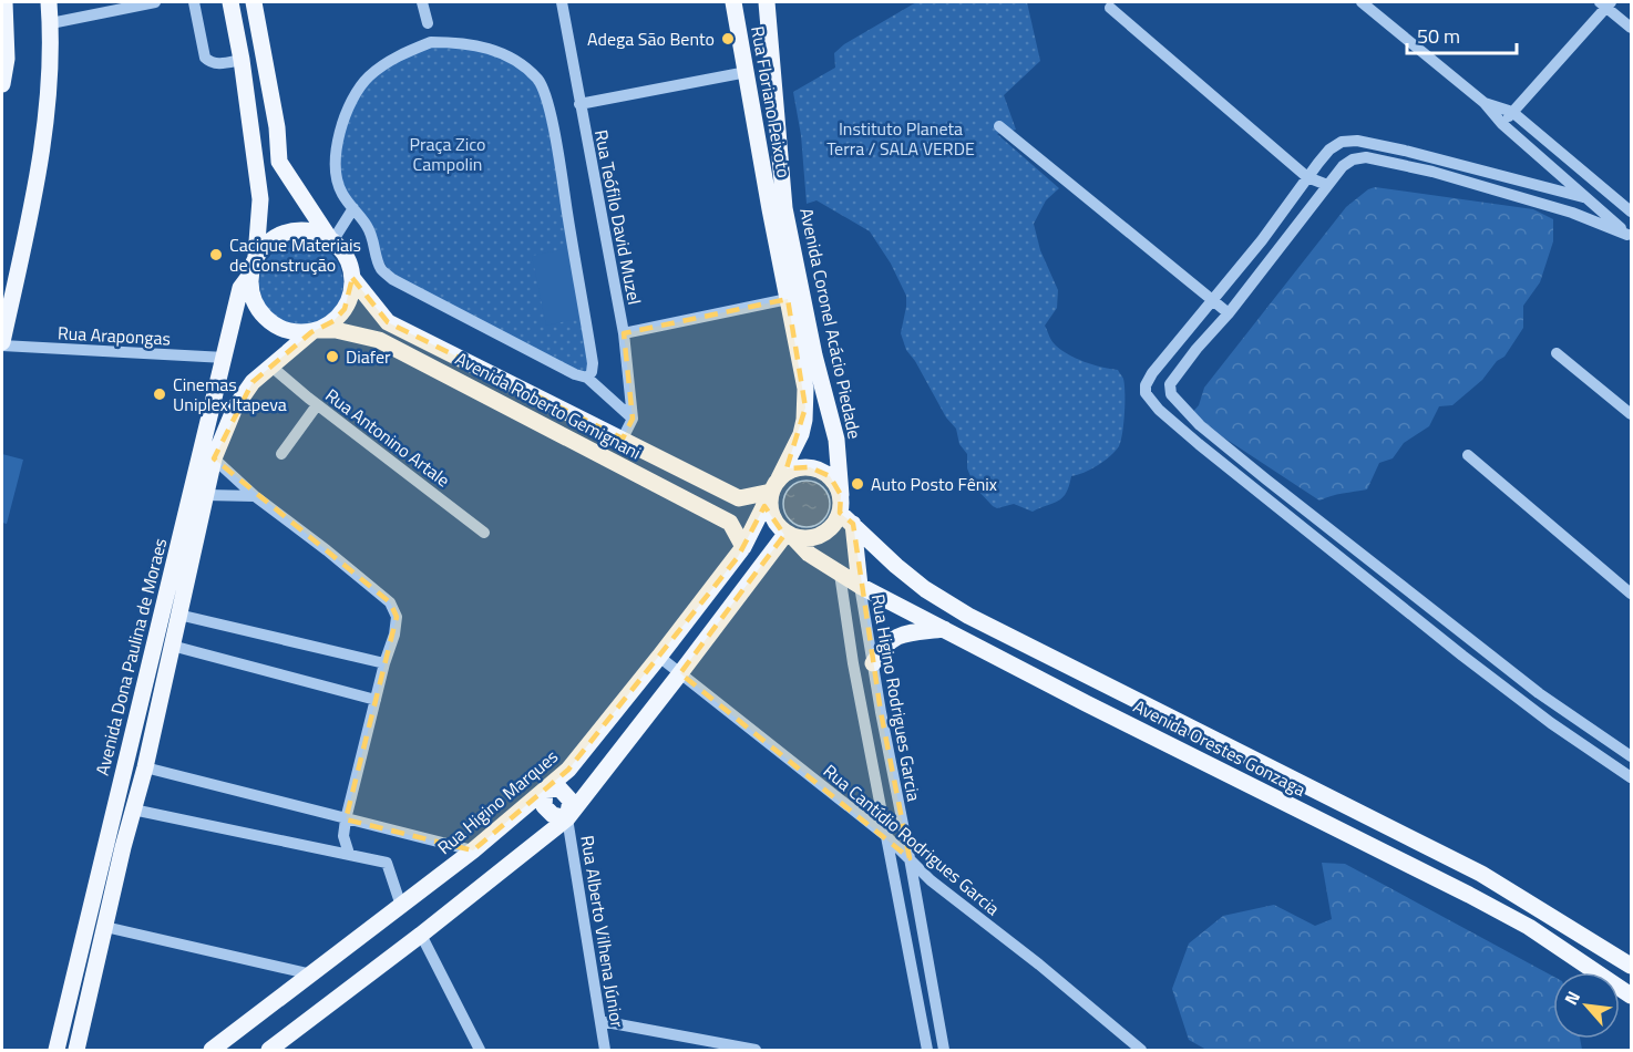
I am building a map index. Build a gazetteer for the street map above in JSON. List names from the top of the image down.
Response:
{
  "streets": {
    "main road": [
      "Rua Floriano Peixoto",
      "Avenida Coronel Acácio Piedade",
      "Avenida Roberto Gemignani",
      "Avenida Dona Paulina de Moraes",
      "Avenida Orestes Gonzaga",
      "Rua Higino Marques"
    ],
    "street": [
      "Rua Teófilo David Muzel",
      "Rua Arapongas",
      "Rua Antonino Artale",
      "Rua Higino Rodrigues Garcia",
      "Rua Cantídio Rodrigues Garcia",
      "Rua Alberto Vilhena Júnior"
    ]
  },
  "crossings": [
    ["Rua Floriano Peixoto", "Avenida Coronel Acácio Piedade"],
    ["Rua Floriano Peixoto", "Avenida Roberto Gemignani"],
    ["Rua Floriano Peixoto", "Avenida Orestes Gonzaga"],
    ["Rua Floriano Peixoto", "Rua Higino Marques"],
    ["Avenida Coronel Acácio Piedade", "Avenida Roberto Gemignani"],
    ["Avenida Coronel Acácio Piedade", "Avenida Orestes Gonzaga"],
    ["Avenida Coronel Acácio Piedade", "Rua Higino Marques"],
    ["Rua Arapongas", "Avenida Dona Paulina de Moraes"],
    ["Avenida Roberto Gemignani", "Avenida Dona Paulina de Moraes"],
    ["Avenida Roberto Gemignani", "Avenida Orestes Gonzaga"],
    ["Avenida Roberto Gemignani", "Rua Higino Marques"],
    ["Rua Antonino Artale", "Avenida Dona Paulina de Moraes"],
    ["Rua Higino Rodrigues Garcia", "Avenida Orestes Gonzaga"],
    ["Rua Higino Rodrigues Garcia", "Rua Cantídio Rodrigues Garcia"],
    ["Avenida Orestes Gonzaga", "Rua Higino Marques"],
    ["Rua Higino Marques", "Rua Cantídio Rodrigues Garcia"]
  ],
  "parks": ["Instituto Planeta Terra / SALA VERDE", "Praça Zico Campolin"],
  "places": [
    "Adega São Bento",
    "Cacique Materiais de Construção",
    "Diafer",
    "Cinemas Uniplex Itapeva",
    "Auto Posto Fênix"
  ],
  "scale_bar": "50 m",
  "north": "top left"
}
